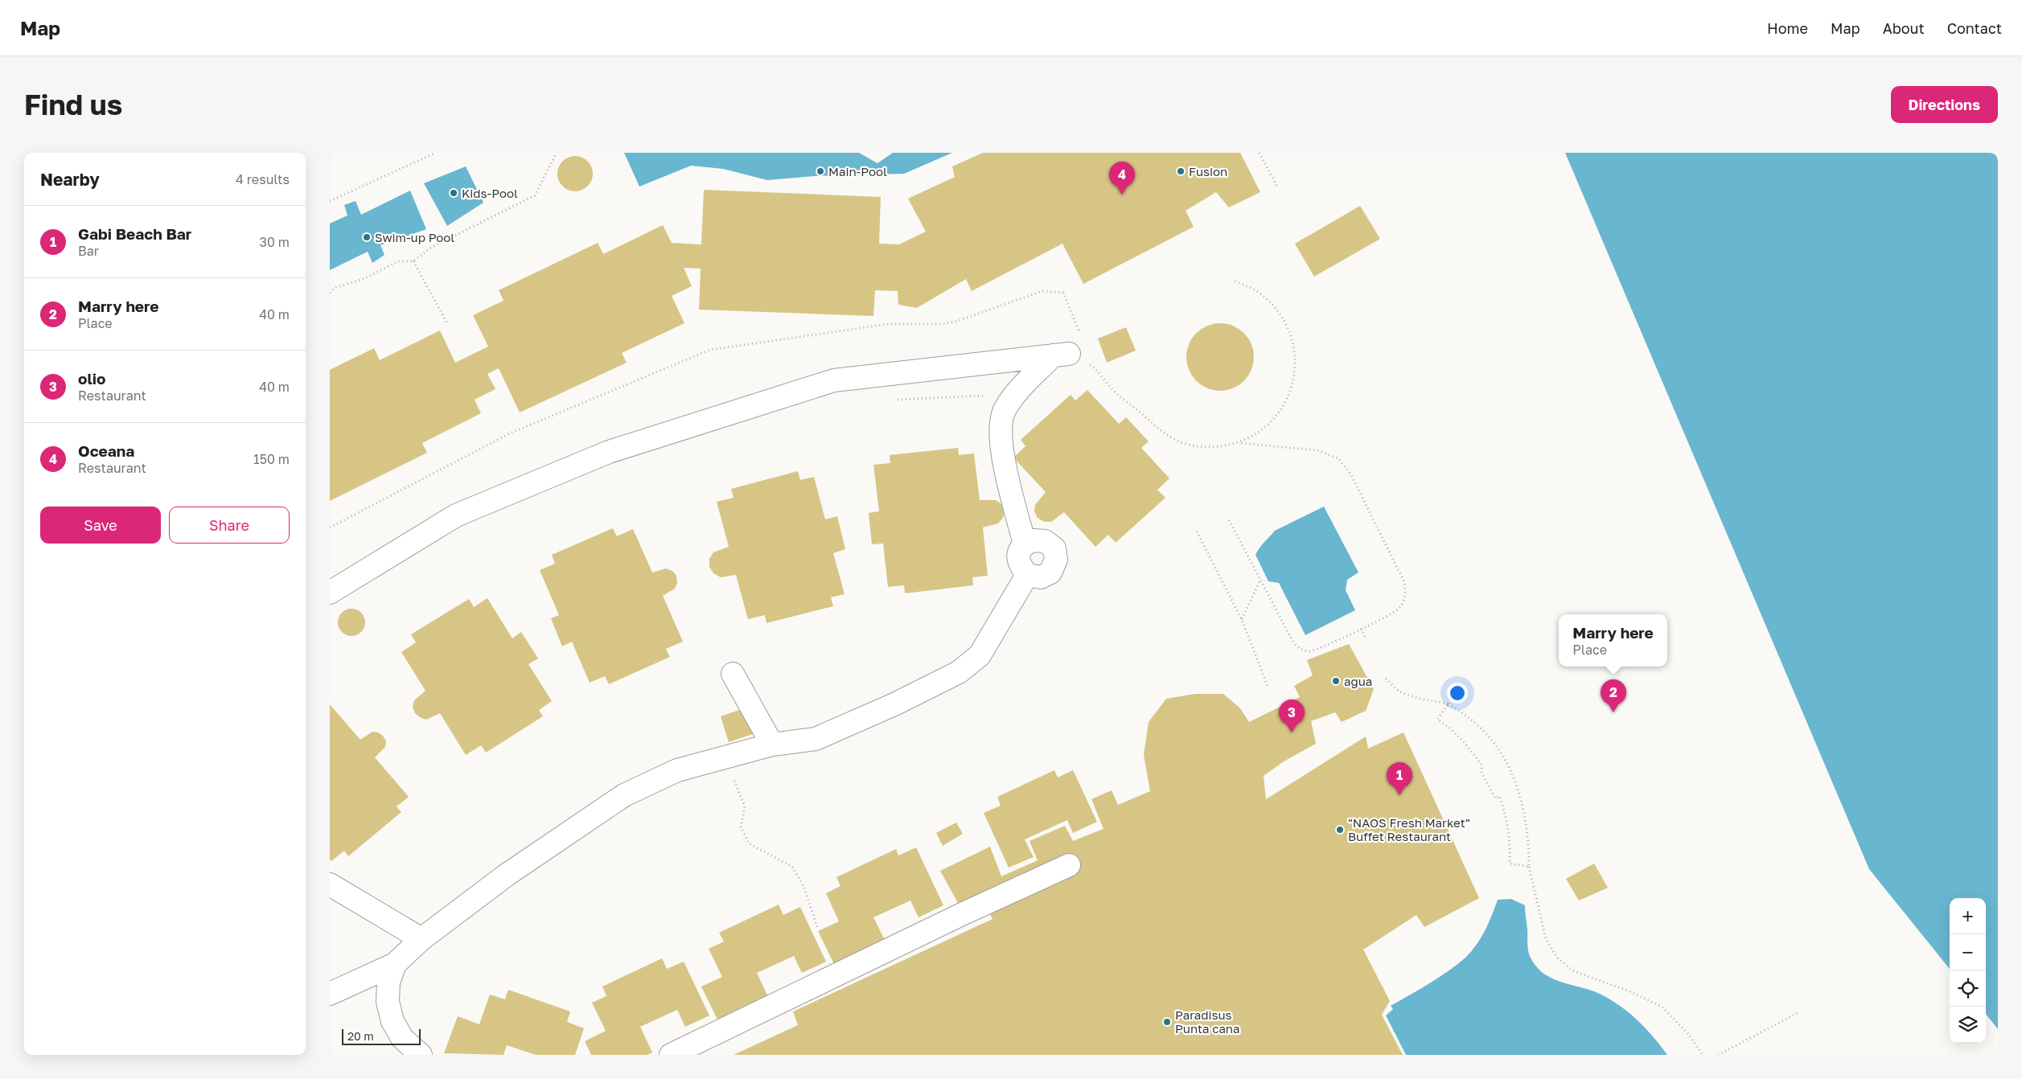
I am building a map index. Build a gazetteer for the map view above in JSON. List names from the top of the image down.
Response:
{
  "places": [
    "Main-Pool",
    "Fusion",
    "Kids-Pool",
    "Swim-up Pool",
    "agua",
    "\"NAOS Fresh Market\" Buffet Restaurant",
    "Paradisus Punta cana"
  ],
  "scale_bar": "20 m",
  "page": {
    "header": "Map",
    "nav": [
      "Home",
      "Map",
      "About",
      "Contact"
    ],
    "buttons": [
      "Directions",
      ["Save", "Share"]
    ],
    "title": "Find us",
    "heading": ["Nearby", "4 results"],
    "pins": [
      "4",
      "2",
      "3",
      "1"
    ],
    "list": [
      {
        "mark": "1",
        "name": "Gabi Beach Bar",
        "note": "Bar",
        "value": "30 m"
      },
      {
        "mark": "2",
        "name": "Marry here",
        "note": "Place",
        "value": "40 m"
      },
      {
        "mark": "3",
        "name": "olio",
        "note": "Restaurant",
        "value": "40 m"
      },
      {
        "mark": "4",
        "name": "Oceana",
        "note": "Restaurant",
        "value": "150 m"
      }
    ],
    "popup": ["Marry here", "Place"],
    "map_buttons": ["+", "−"],
    "scale": "20 m"
  }
}
